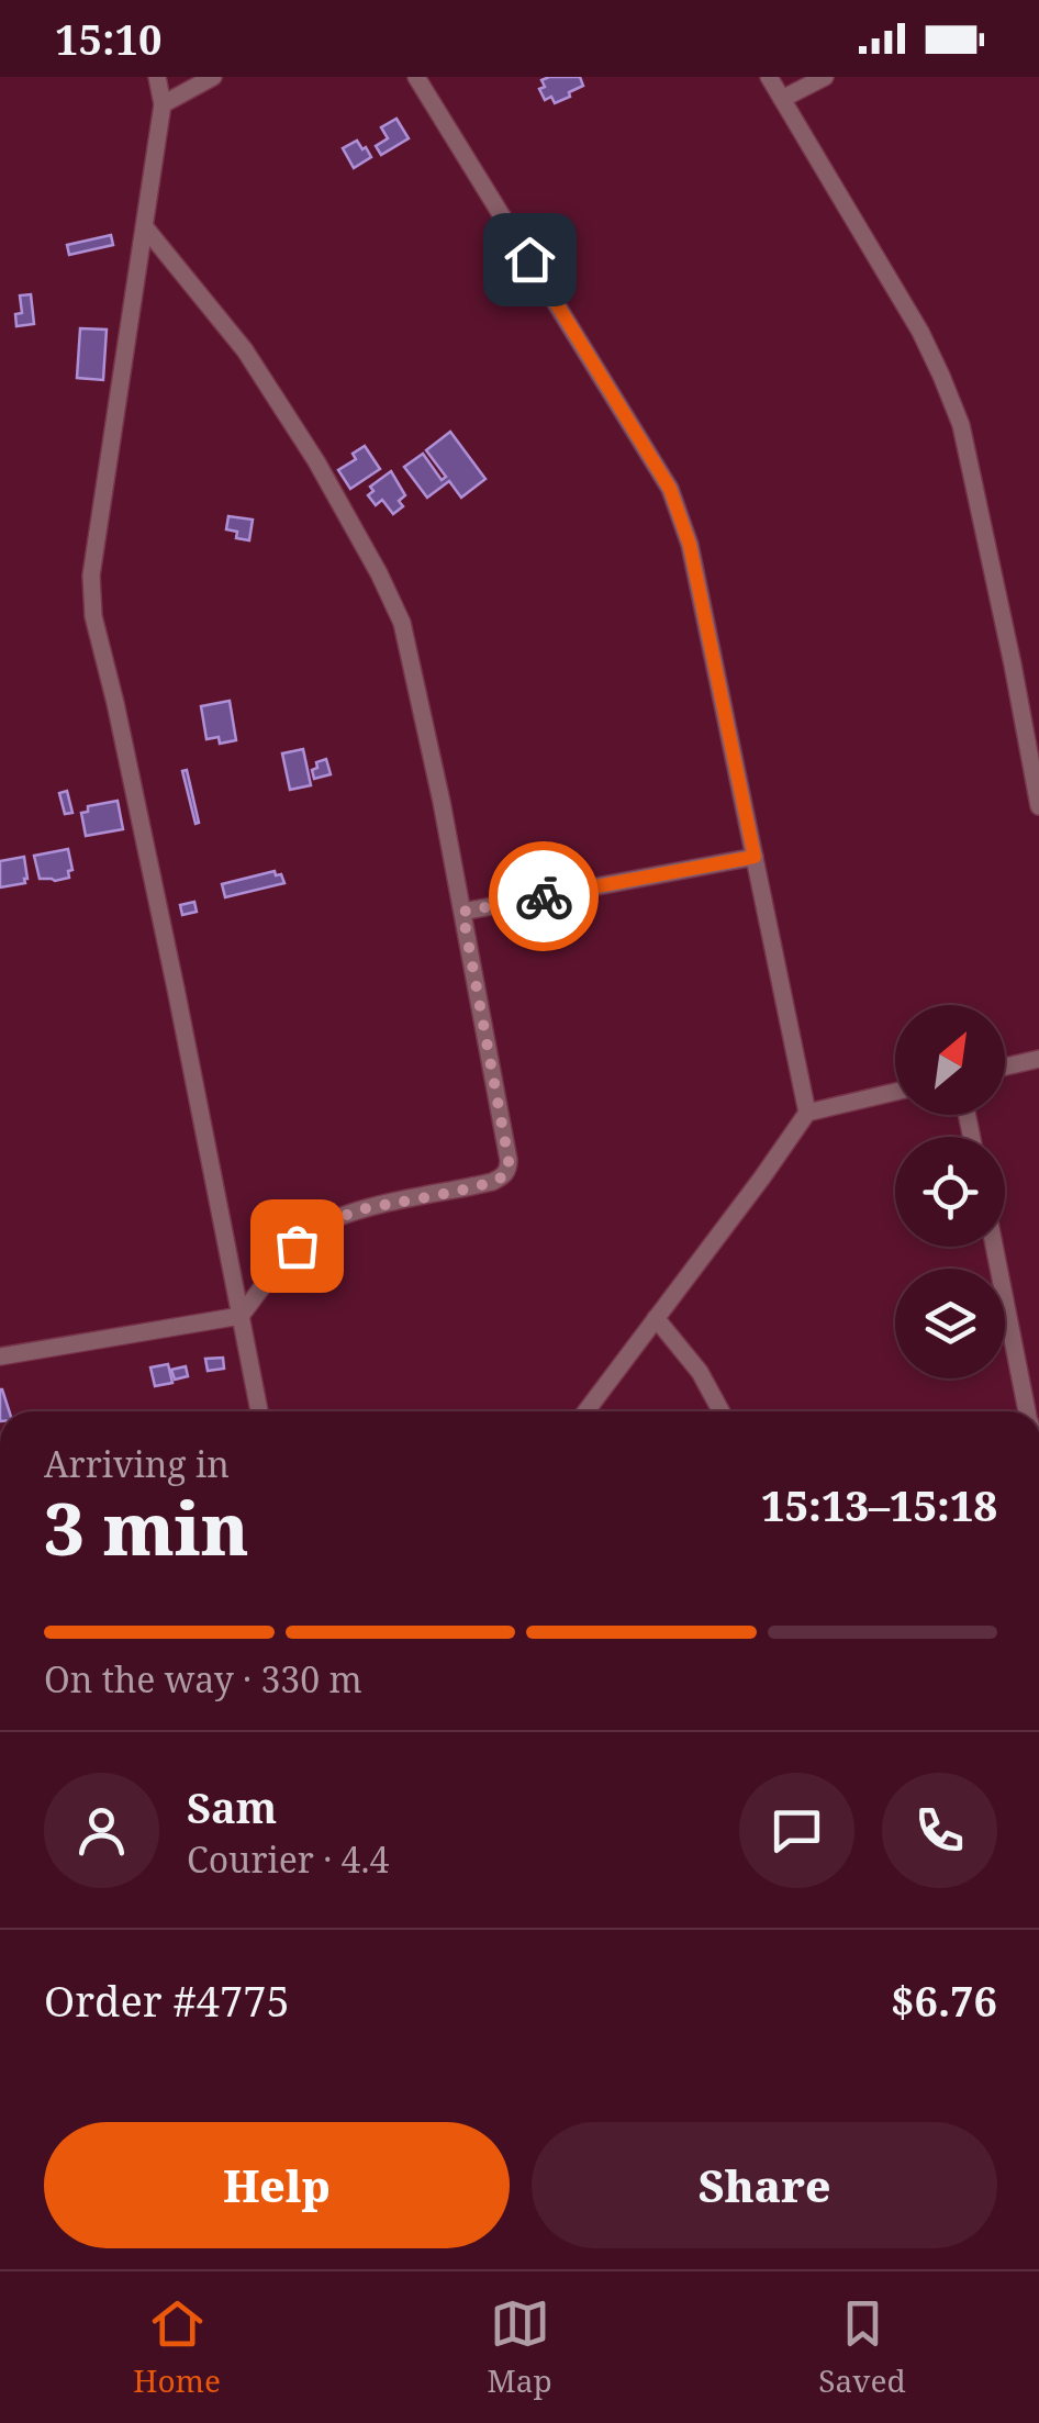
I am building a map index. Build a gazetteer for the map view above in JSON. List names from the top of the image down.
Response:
{
  "north": "top right",
  "page": {
    "status": "15:10",
    "heading": ["3 min", "Arriving in", "15:13–15:18"],
    "panel": [
      "Sam",
      "Courier · 4.4",
      "Order #4775",
      "$6.76"
    ],
    "bar": "On the way · 330 m",
    "buttons": ["Help", "Share"],
    "tabs": ["Home", "Map", "Saved"]
  }
}
